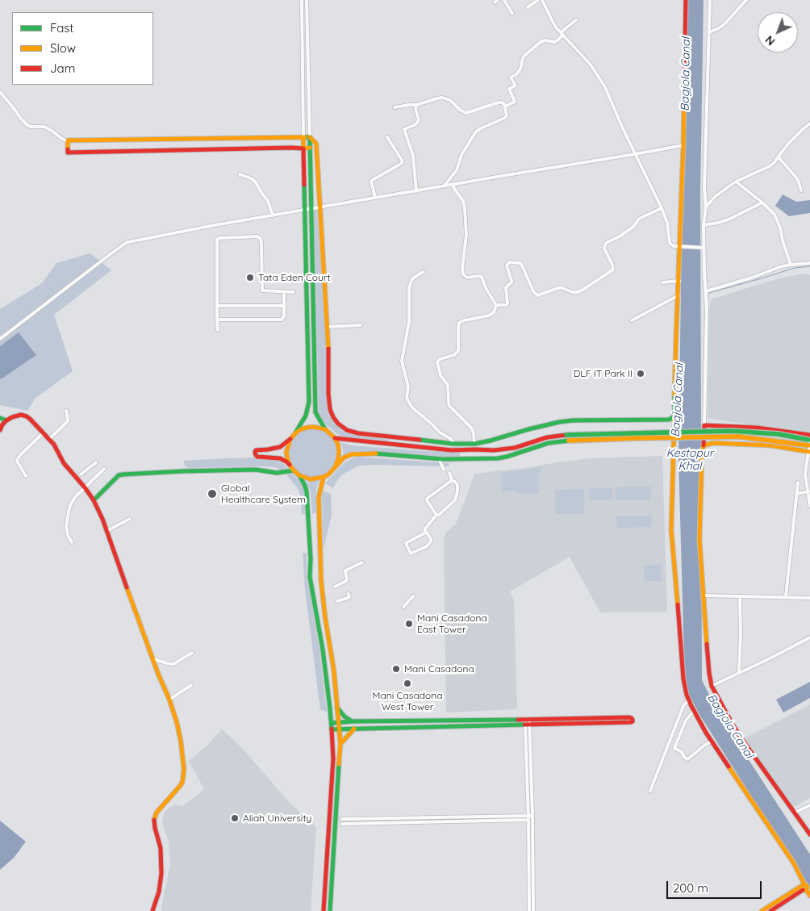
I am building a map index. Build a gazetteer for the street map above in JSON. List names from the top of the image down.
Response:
{
  "water": ["Bagjola Canal", "Kestopur Khal"],
  "places": [
    "Tata Eden Court",
    "DLF IT Park II",
    "Global Healthcare System",
    "Mani Casadona East Tower",
    "Mani Casadona",
    "Mani Casadona West Tower",
    "Aliah University"
  ],
  "legend": ["Fast", "Slow", "Jam"],
  "scale_bar": "200 m",
  "north": "bottom left"
}
